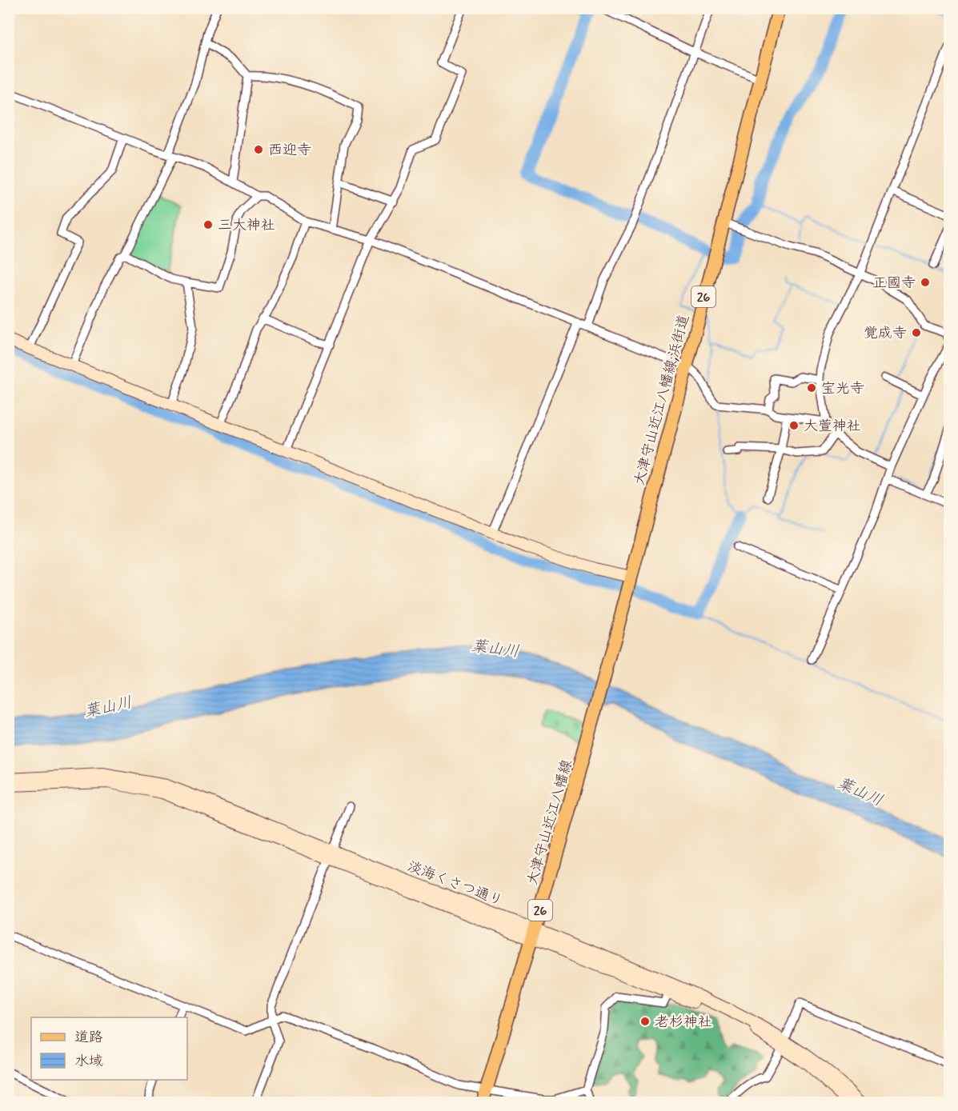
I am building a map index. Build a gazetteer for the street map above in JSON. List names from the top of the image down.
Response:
{
  "streets": {
    "main road": ["26", "大津守山近江八幡線;浜街道", "大津守山近江八幡線"],
    "street": ["淡海くさつ通り"]
  },
  "crossings": [
    ["大津守山近江八幡線;浜街道", "大津守山近江八幡線"],
    ["大津守山近江八幡線", "淡海くさつ通り"]
  ],
  "water": ["葉山川"],
  "places": [
    "西迎寺",
    "三大神社",
    "正國寺",
    "覚成寺",
    "宝光寺",
    "大萱神社",
    "老杉神社"
  ],
  "legend": ["道路", "水域"]
}
